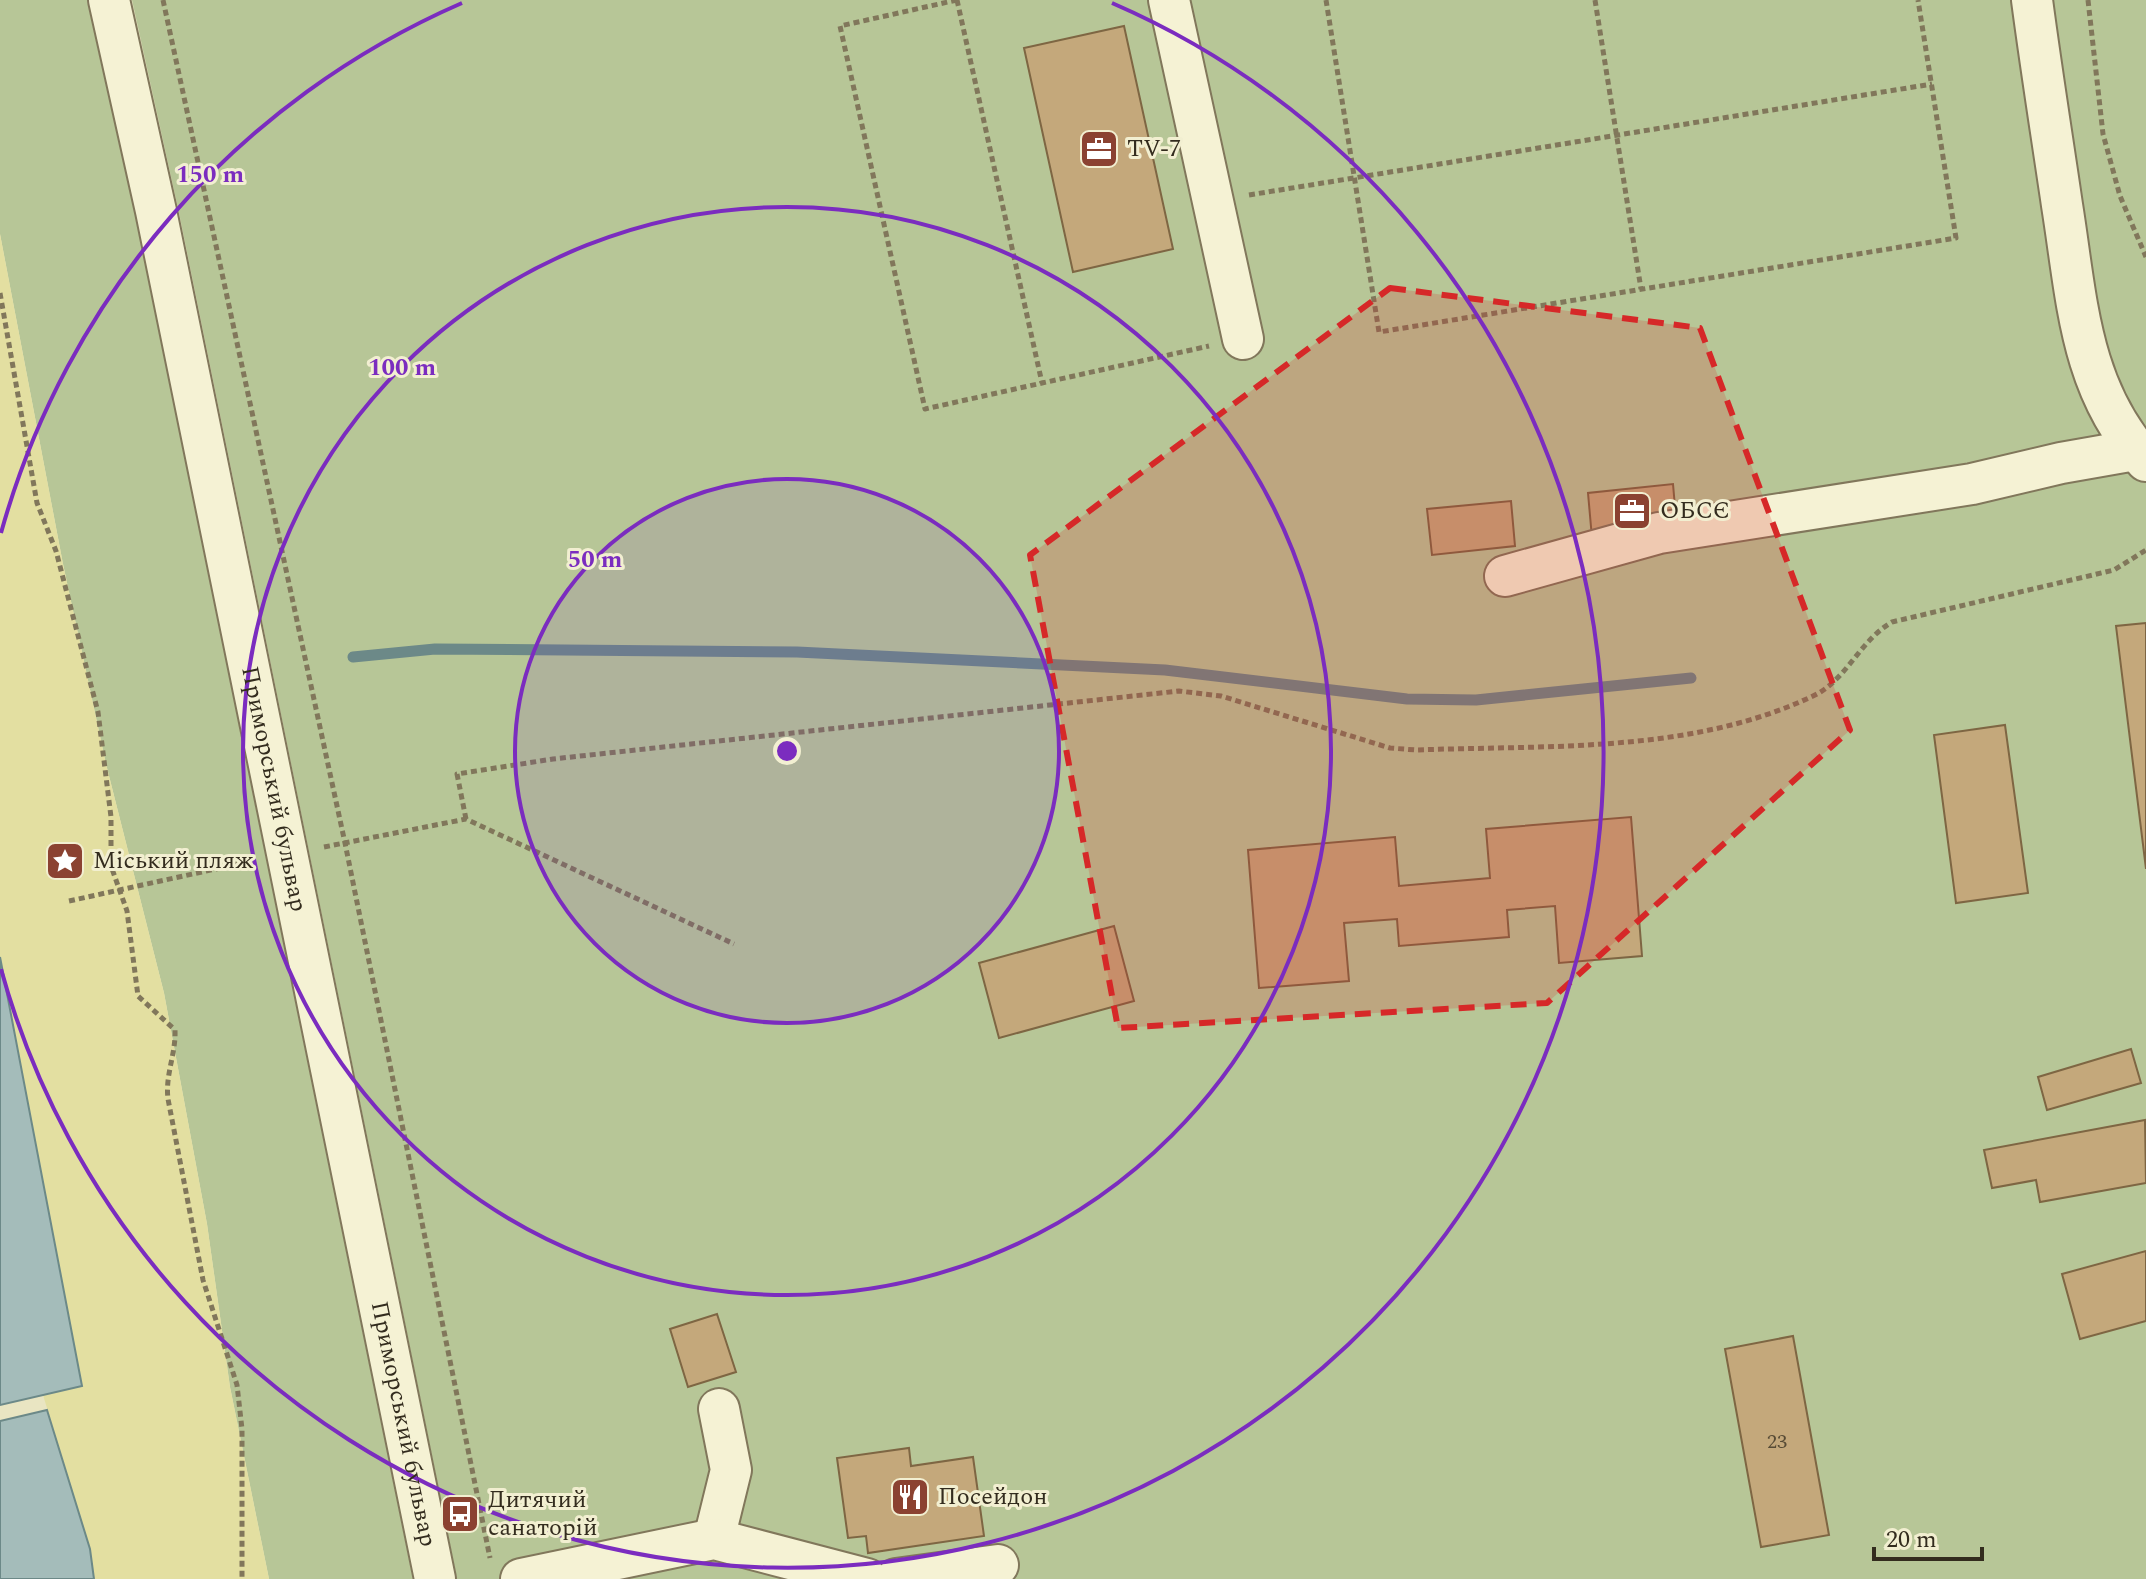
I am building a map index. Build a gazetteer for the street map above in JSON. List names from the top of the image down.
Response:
{
  "streets": {
    "street": ["Приморський бульвар"]
  },
  "places": {
    "office": ["TV-7", "ОБСЄ"],
    "place": ["Міський пляж"],
    "restaurant": ["Посейдон"],
    "bus stop": ["Дитячий санаторій"]
  },
  "house_numbers": ["23"],
  "scale_bar": "20 m",
  "rings": ["150 m", "100 m", "50 m"]
}
